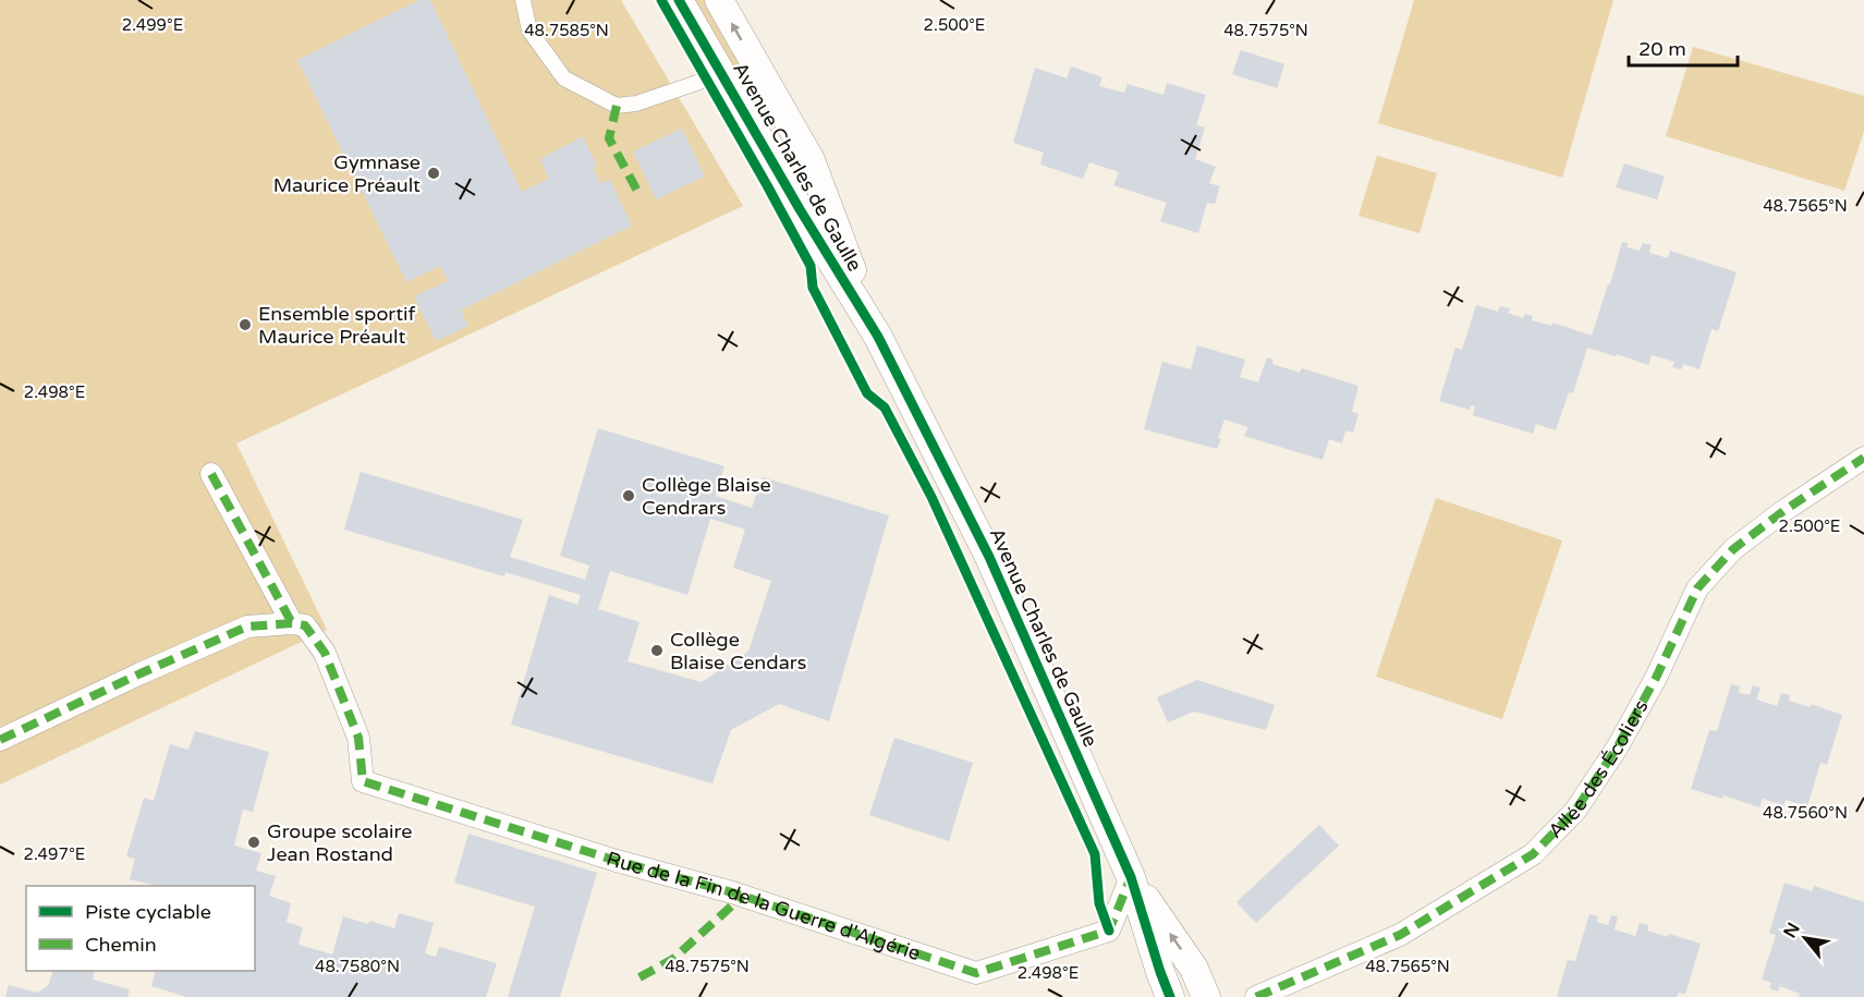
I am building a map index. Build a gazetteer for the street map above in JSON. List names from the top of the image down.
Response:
{
  "streets": {
    "street": ["Avenue Charles de Gaulle", "Allée des Écoliers", "Rue de la Fin de la Guerre d'Algérie"]
  },
  "crossings": [
    ["Avenue Charles de Gaulle", "Rue de la Fin de la Guerre d'Algérie"]
  ],
  "places": [
    "Gymnase Maurice Préault",
    "Ensemble sportif Maurice Préault",
    "Collège Blaise Cendrars",
    "Collège Blaise Cendars",
    "Groupe scolaire Jean Rostand"
  ],
  "legend": ["Piste cyclable", "Chemin"],
  "scale_bar": "20 m",
  "north": "top left",
  "coordinates": [
    "2.499°E",
    "2.500°E",
    "48.7585°N",
    "48.7575°N",
    "48.7565°N",
    "2.498°E",
    "48.7560°N",
    "2.497°E",
    "48.7580°N"
  ]
}
